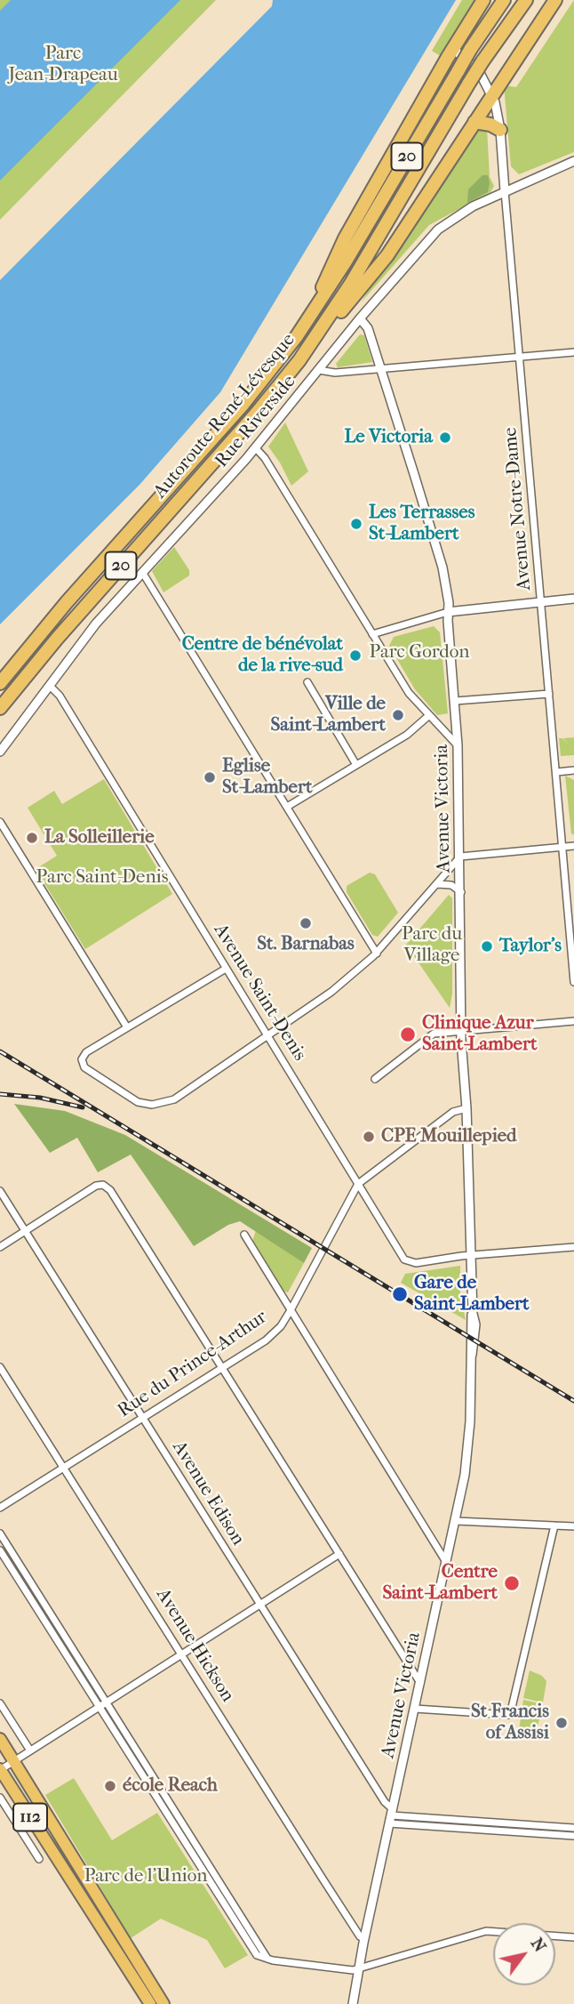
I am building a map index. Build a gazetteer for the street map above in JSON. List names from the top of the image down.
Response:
{
  "streets": {
    "highway": ["20", "Autoroute René-Lévesque"],
    "main road": ["112"],
    "street": [
      "Rue Riverside",
      "Avenue Notre-Dame",
      "Avenue Victoria",
      "Avenue Saint-Denis",
      "Rue du Prince-Arthur",
      "Avenue Edison",
      "Avenue Hickson"
    ]
  },
  "crossings": [
    ["Rue Riverside", "Avenue Notre-Dame"],
    ["Rue Riverside", "Avenue Victoria"],
    ["Rue Riverside", "Avenue Saint-Denis"],
    ["Avenue Victoria", "Avenue Saint-Denis"],
    ["Avenue Victoria", "Rue du Prince-Arthur"],
    ["Avenue Victoria", "Avenue Edison"],
    ["Avenue Victoria", "Avenue Hickson"],
    ["Avenue Saint-Denis", "Rue du Prince-Arthur"],
    ["Rue du Prince-Arthur", "Avenue Edison"],
    ["Rue du Prince-Arthur", "Avenue Hickson"]
  ],
  "parks": [
    "Parc Jean-Drapeau",
    "Parc Gordon",
    "Parc Saint-Denis",
    "Parc du Village",
    "Parc de l'Union"
  ],
  "places": [
    "Le Victoria",
    "Les Terrasses St-Lambert",
    "Centre de bénévolat de la rive-sud",
    "Ville de Saint-Lambert",
    "Eglise St-Lambert",
    "La Solleillerie",
    "St. Barnabas",
    "Taylor's",
    "Clinique Azur Saint-Lambert",
    "CPE Mouillepied",
    "Gare de Saint-Lambert",
    "Centre Saint-Lambert",
    "St Francis of Assisi",
    "école Reach"
  ],
  "north": "top right"
}
